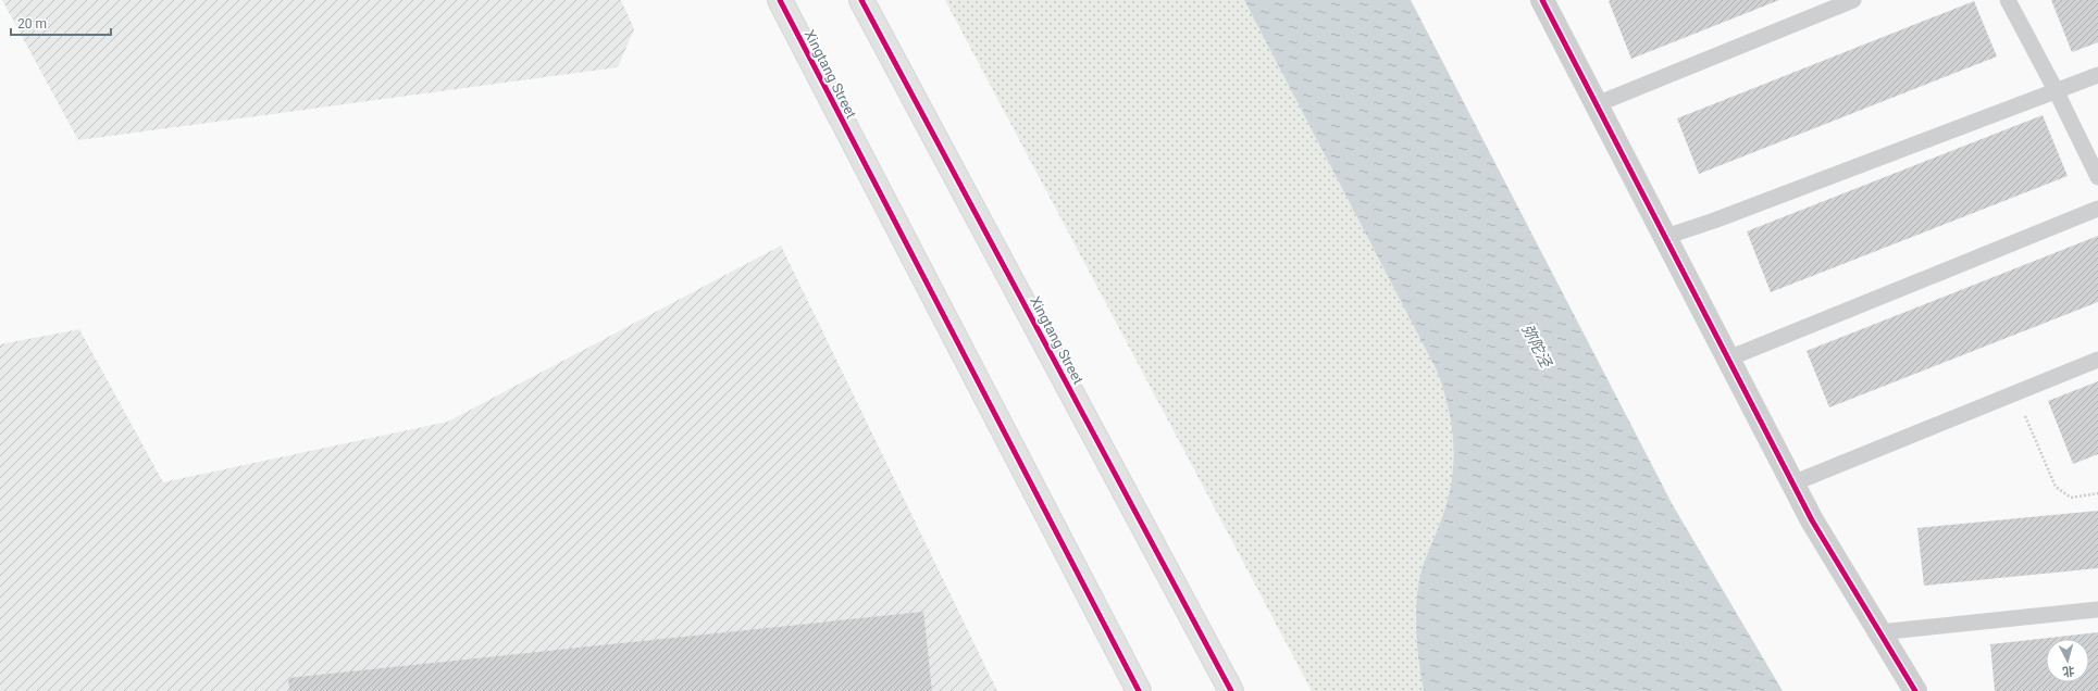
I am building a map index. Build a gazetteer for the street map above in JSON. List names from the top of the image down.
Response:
{
  "streets": {
    "main road": ["Xingtang Street"]
  },
  "water": ["弥陀泾"],
  "scale_bar": "20 m",
  "north": "bottom"
}
